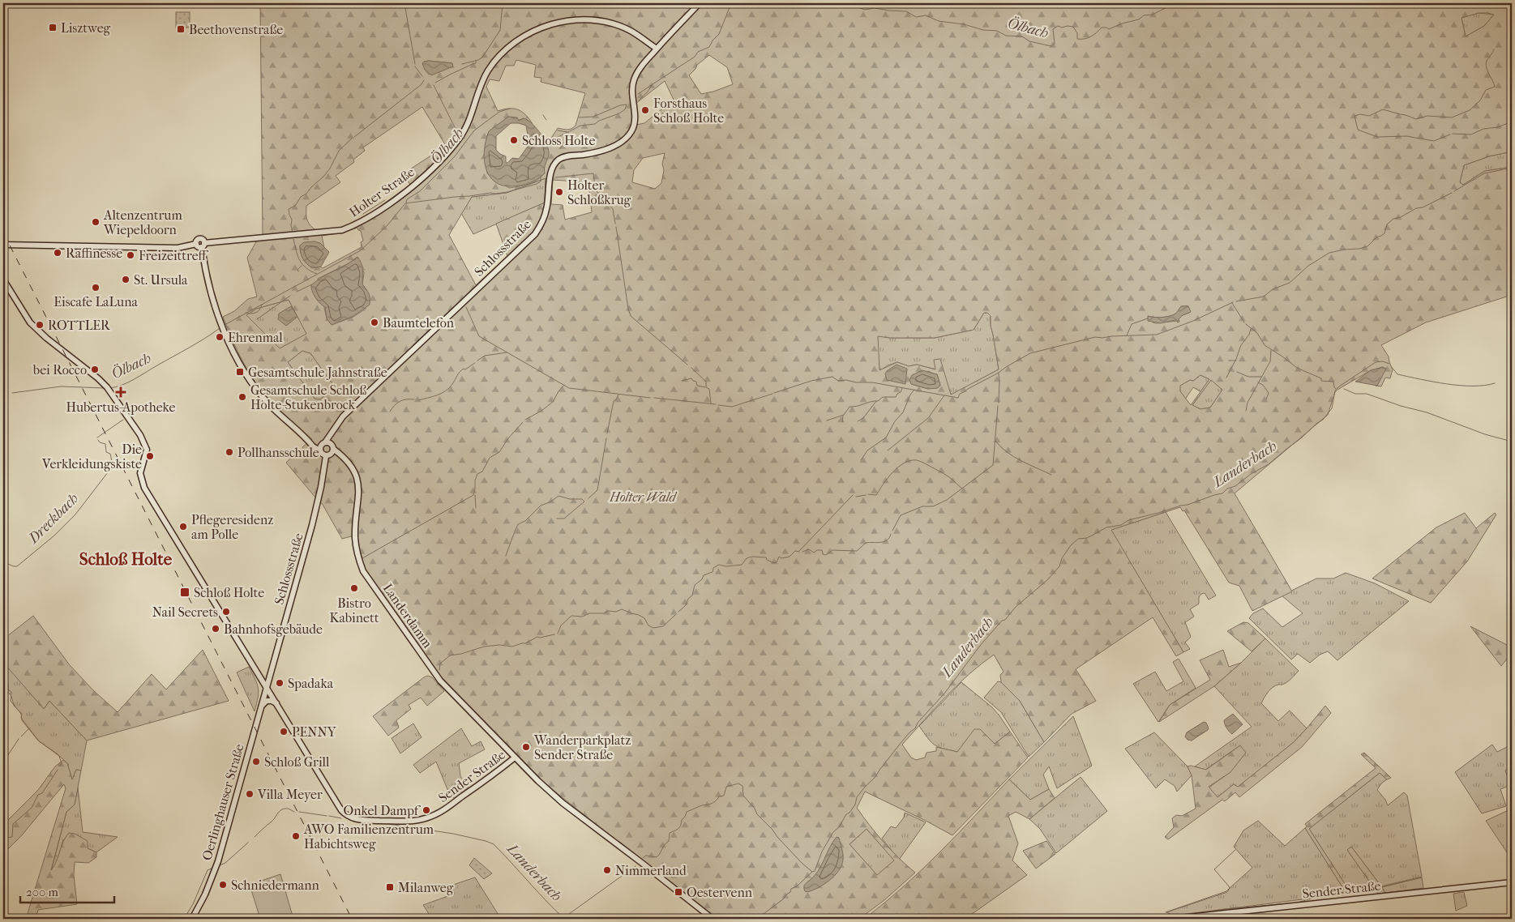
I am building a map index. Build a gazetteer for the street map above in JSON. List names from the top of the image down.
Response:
{
  "streets": {
    "main road": [
      "Holter Straße",
      "Schlossstraße",
      "Landerdamm",
      "Sender Straße",
      "Oerlinghauser Straße"
    ]
  },
  "crossings": [
    ["Holter Straße", "Schlossstraße"],
    ["Holter Straße", "Landerdamm"],
    ["Schlossstraße", "Landerdamm"],
    ["Schlossstraße", "Sender Straße"],
    ["Schlossstraße", "Oerlinghauser Straße"],
    ["Landerdamm", "Sender Straße"],
    ["Sender Straße", "Oerlinghauser Straße"]
  ],
  "districts": ["Schloß Holte"],
  "water": ["Ölbach", "Landerbach", "Dreckbach"],
  "parks": ["Holter Wald"],
  "places": {
    "transit": [
      "Lisztweg",
      "Beethovenstraße",
      "Gesamtschule Jahnstraße",
      "Schloß Holte",
      "Milanweg",
      "Oestervenn"
    ],
    "other": [
      "Forsthaus Schloß Holte",
      "Schloss Holte",
      "Holter Schloßkrug",
      "Altenzentrum Wiepeldoorn",
      "Raffinesse",
      "Freizeittreff",
      "St. Ursula",
      "Eiscafe LaLuna",
      "Baumtelefon",
      "ROTTLER",
      "Ehrenmal",
      "bei Rocco",
      "Gesamtschule Schloß Holte-Stukenbrock",
      "Pollhansschule",
      "Die Verkleidungskiste",
      "Pflegeresidenz am Polle",
      "Bistro Kabinett",
      "Nail Secrets",
      "Bahnhofsgebäude",
      "Spadaka",
      "PENNY",
      "Wanderparkplatz Sender Straße",
      "Schloß Grill",
      "Villa Meyer",
      "Onkel Dampf",
      "AWO Familienzentrum Habichtsweg",
      "Nimmerland",
      "Schniedermann"
    ],
    "health": ["Hubertus-Apotheke"]
  },
  "scale_bar": "200 m"
}
